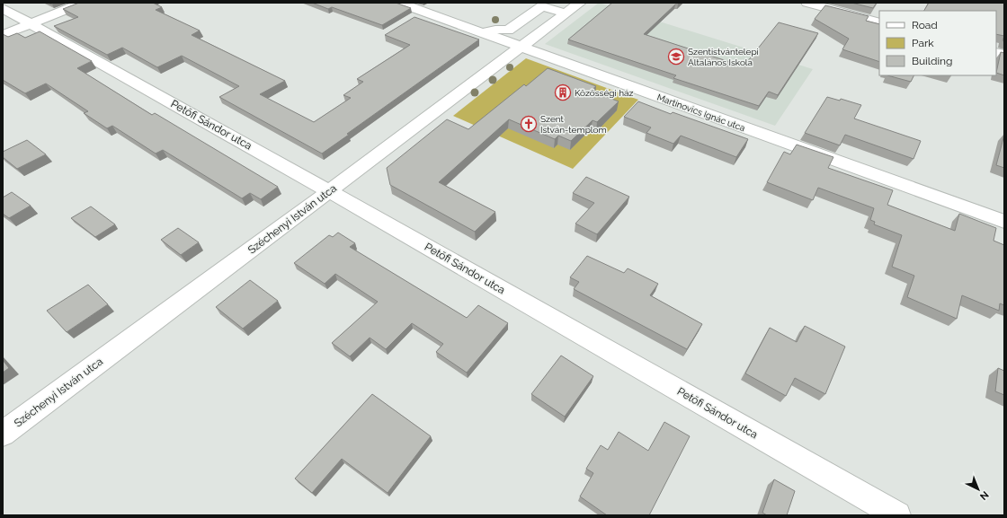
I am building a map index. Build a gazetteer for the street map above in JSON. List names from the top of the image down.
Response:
{
  "streets": {
    "street": ["Martinovics Ignác utca", "Petőfi Sándor utca", "Széchenyi István utca"]
  },
  "crossings": [
    ["Martinovics Ignác utca", "Széchenyi István utca"],
    ["Petőfi Sándor utca", "Széchenyi István utca"]
  ],
  "places": {
    "school or university": ["Szentistvántelepi Általános Iskola"],
    "building": ["Közösségi ház"],
    "church": ["Szent István-templom"]
  },
  "legend": ["Road", "Park", "Building"],
  "north": "bottom right"
}
